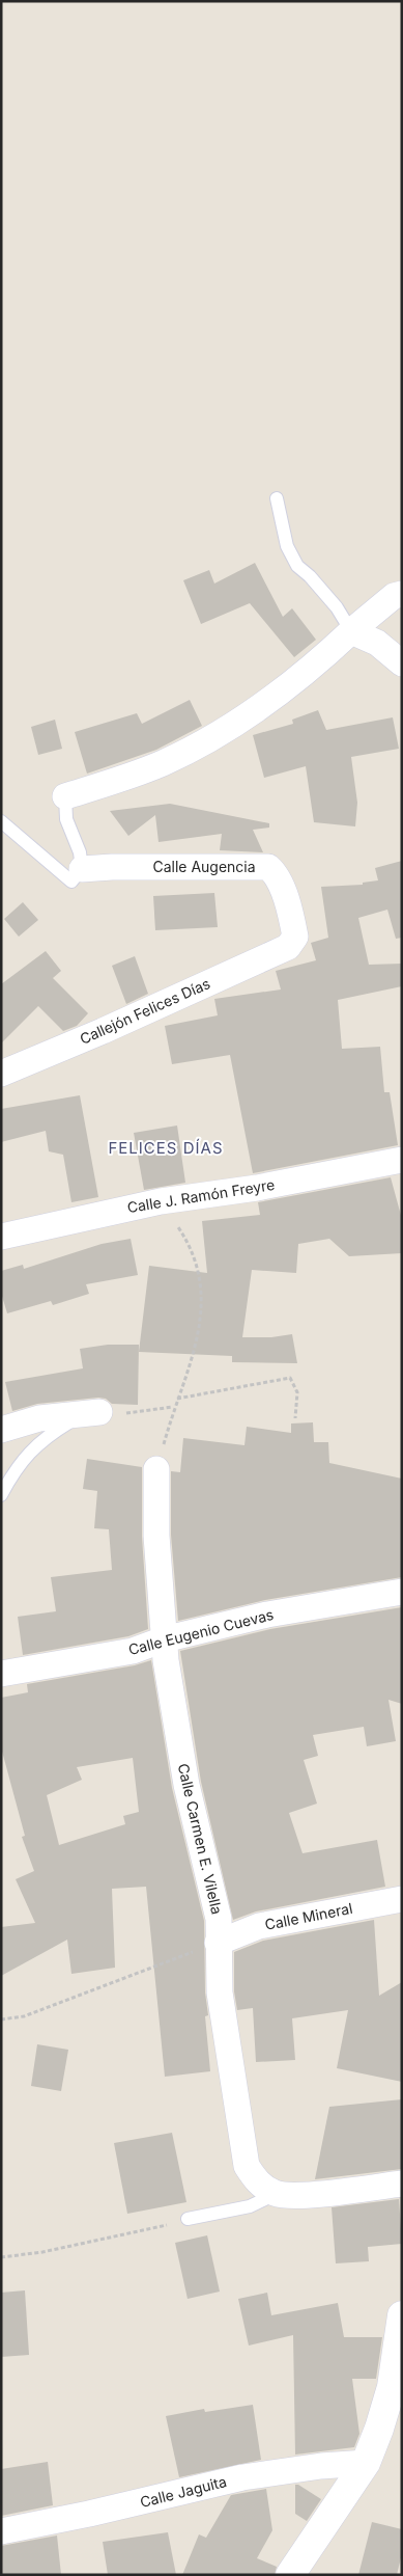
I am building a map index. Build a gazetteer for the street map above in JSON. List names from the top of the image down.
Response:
{
  "streets": {
    "street": [
      "Calle Augencia",
      "Callejón Felices Días",
      "Calle J. Ramón Freyre",
      "Calle Eugenio Cuevas",
      "Calle Carmen E. Vilella",
      "Calle Mineral",
      "Calle Jaguita"
    ]
  },
  "crossings": [
    ["Calle Augencia", "Callejón Felices Días"],
    ["Calle Eugenio Cuevas", "Calle Carmen E. Vilella"],
    ["Calle Carmen E. Vilella", "Calle Mineral"]
  ],
  "districts": ["FELICES DÍAS"]
}
